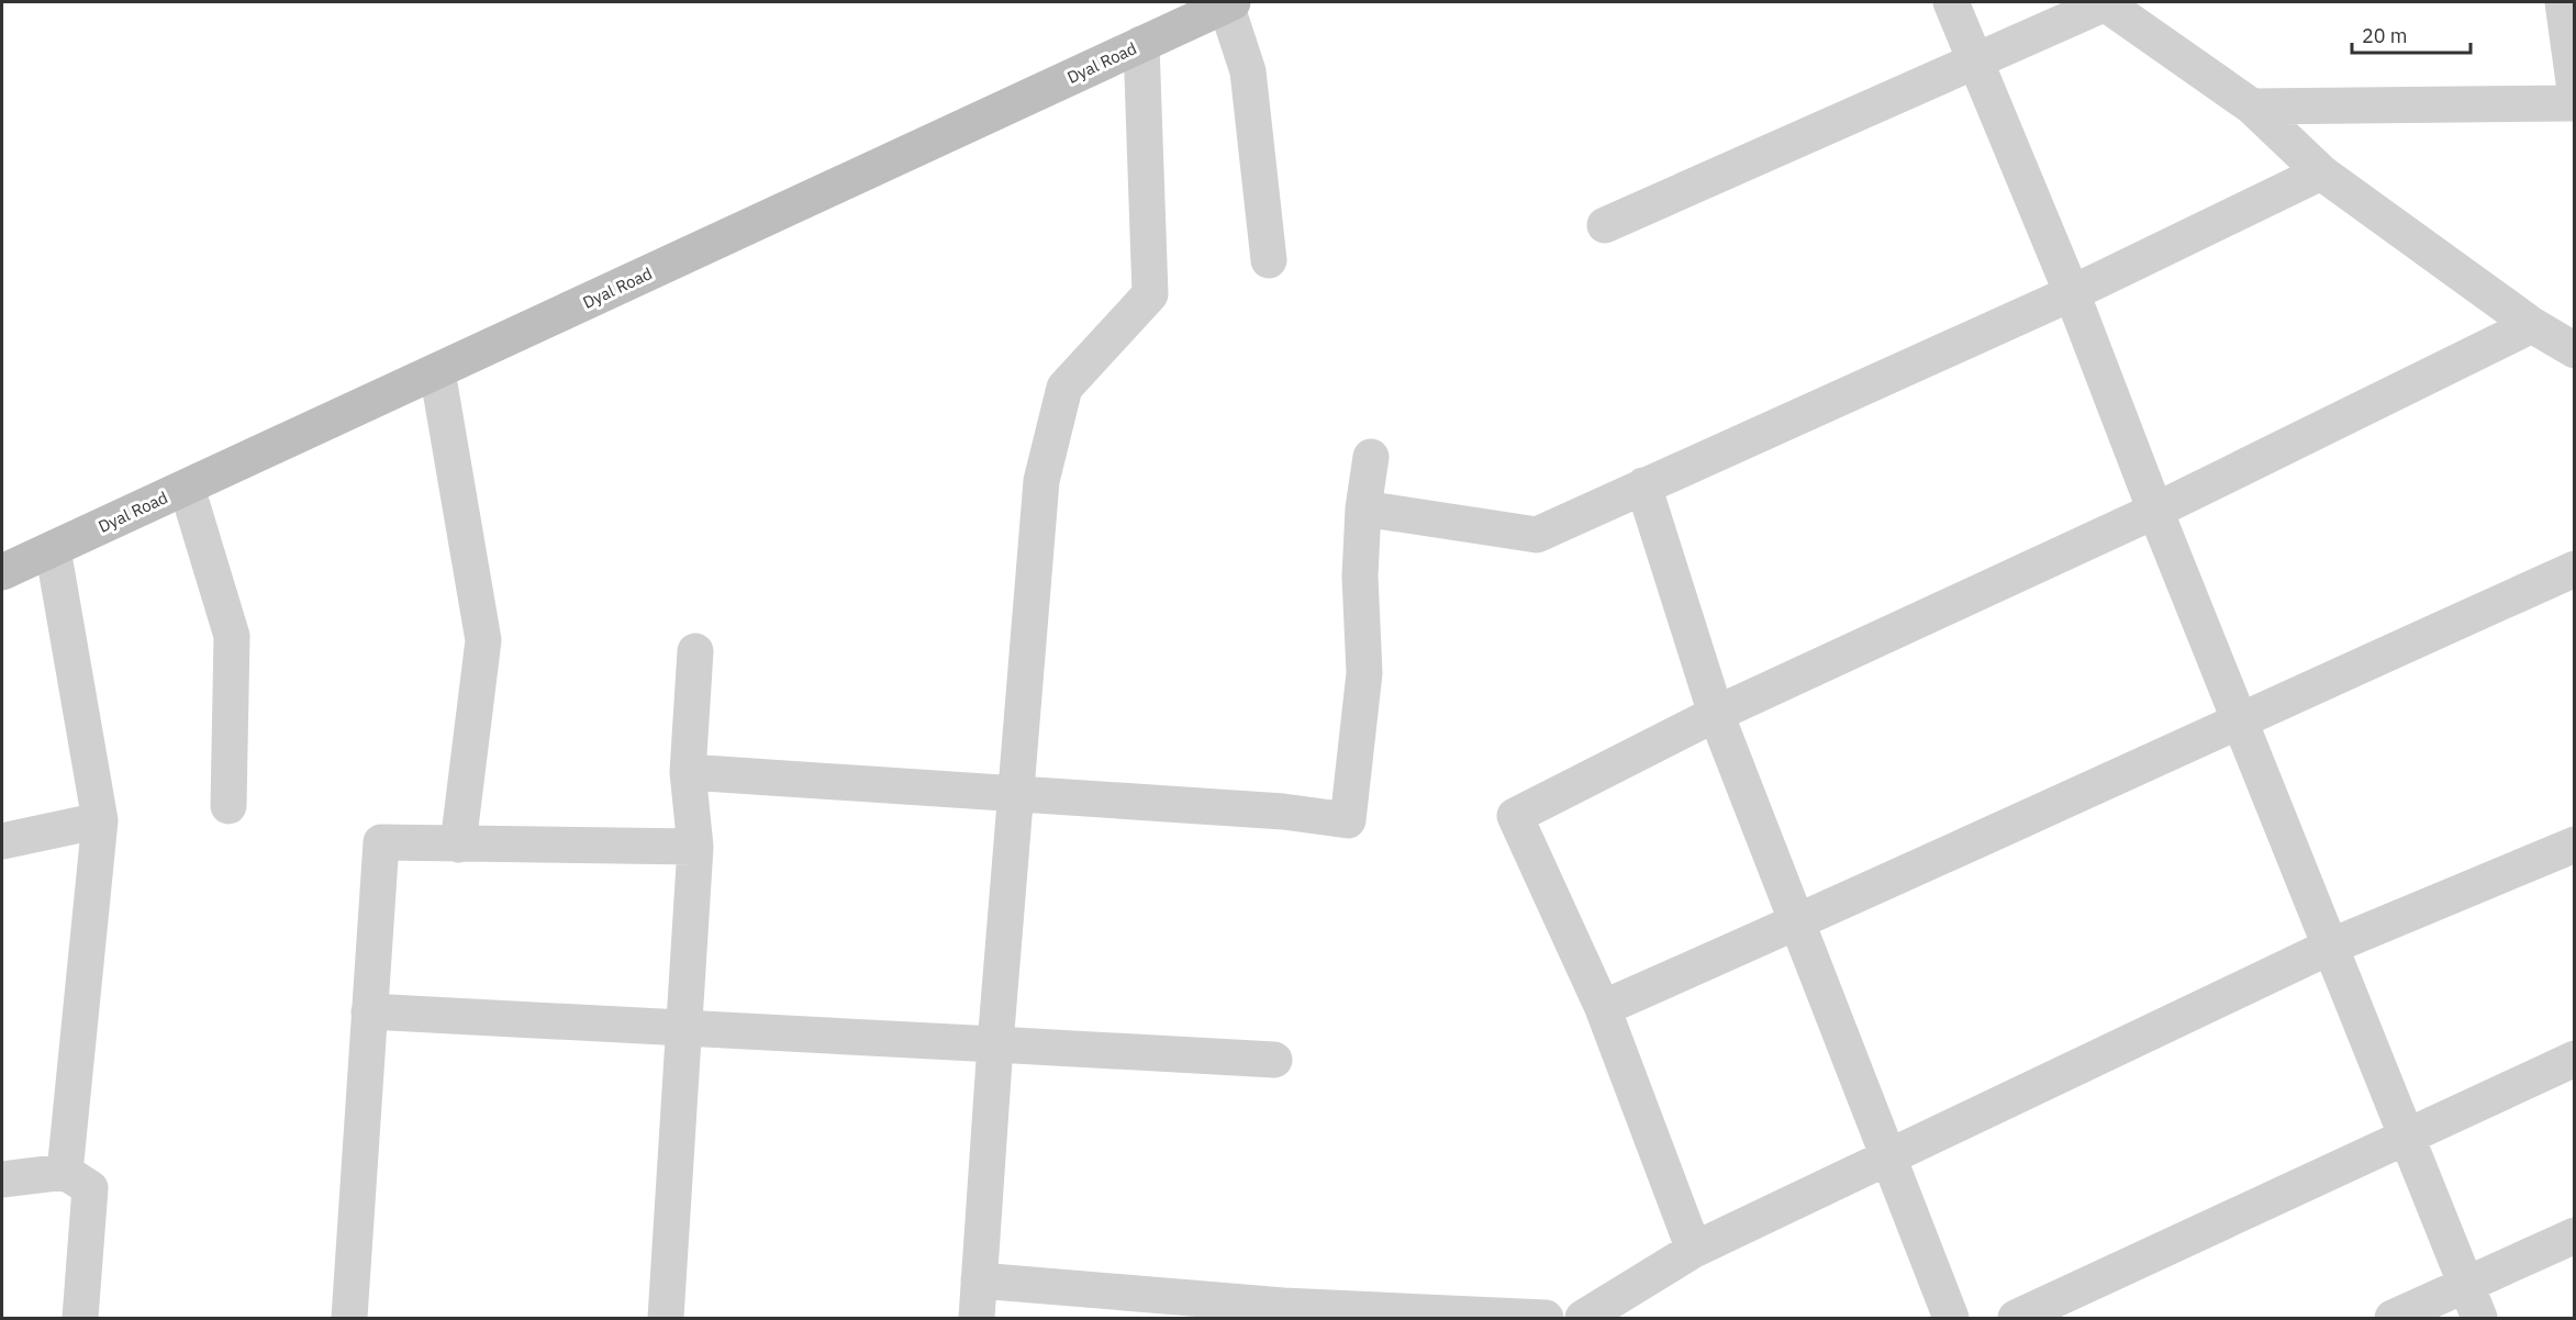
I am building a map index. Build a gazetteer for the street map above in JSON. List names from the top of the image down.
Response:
{
  "streets": {
    "street": ["Dyal Road"]
  },
  "scale_bar": "20 m"
}
